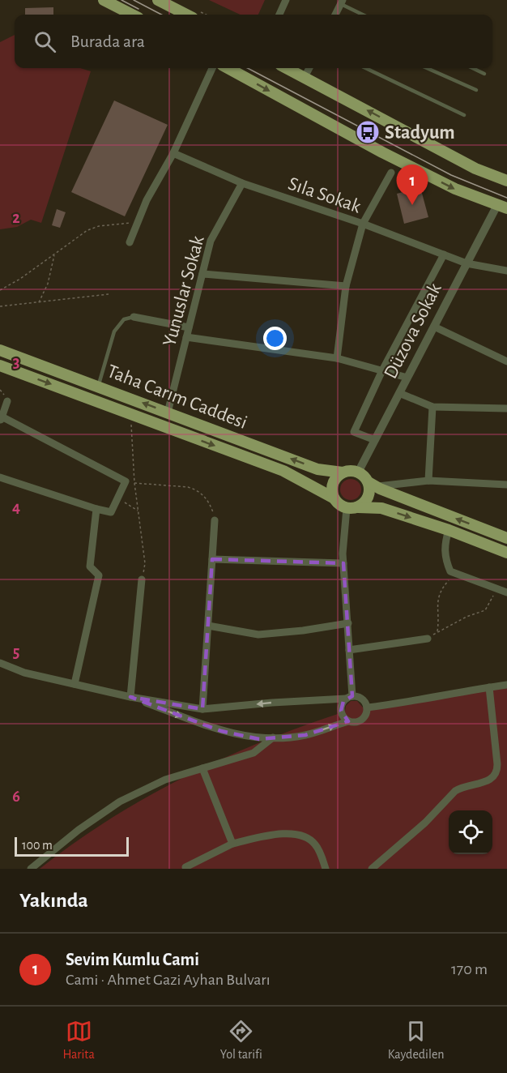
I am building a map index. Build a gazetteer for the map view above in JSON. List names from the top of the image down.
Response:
{
  "streets": {
    "main road": ["Taha Carım Caddesi"],
    "street": ["Sıla Sokak", "Yunuslar Sokak", "Düzova Sokak"]
  },
  "crossings": [
    ["Sıla Sokak", "Yunuslar Sokak"],
    ["Sıla Sokak", "Düzova Sokak"],
    ["Yunuslar Sokak", "Taha Carım Caddesi"],
    ["Düzova Sokak", "Taha Carım Caddesi"]
  ],
  "places": {
    "bus stop": ["Stadyum"]
  },
  "scale_bar": "100 m",
  "page": {
    "search": "Burada ara",
    "pins": "1",
    "scale": "100 m",
    "heading": "Yakında",
    "list": [
      {
        "mark": "1",
        "name": "Sevim Kumlu Cami",
        "note": "Cami · Ahmet Gazi Ayhan Bulvarı",
        "value": "170 m"
      }
    ],
    "nav": ["Harita", "Yol tarifi", "Kaydedilen"]
  },
  "grid": {
    "rows": [
      "2",
      "3",
      "4",
      "5",
      "6"
    ]
  }
}
